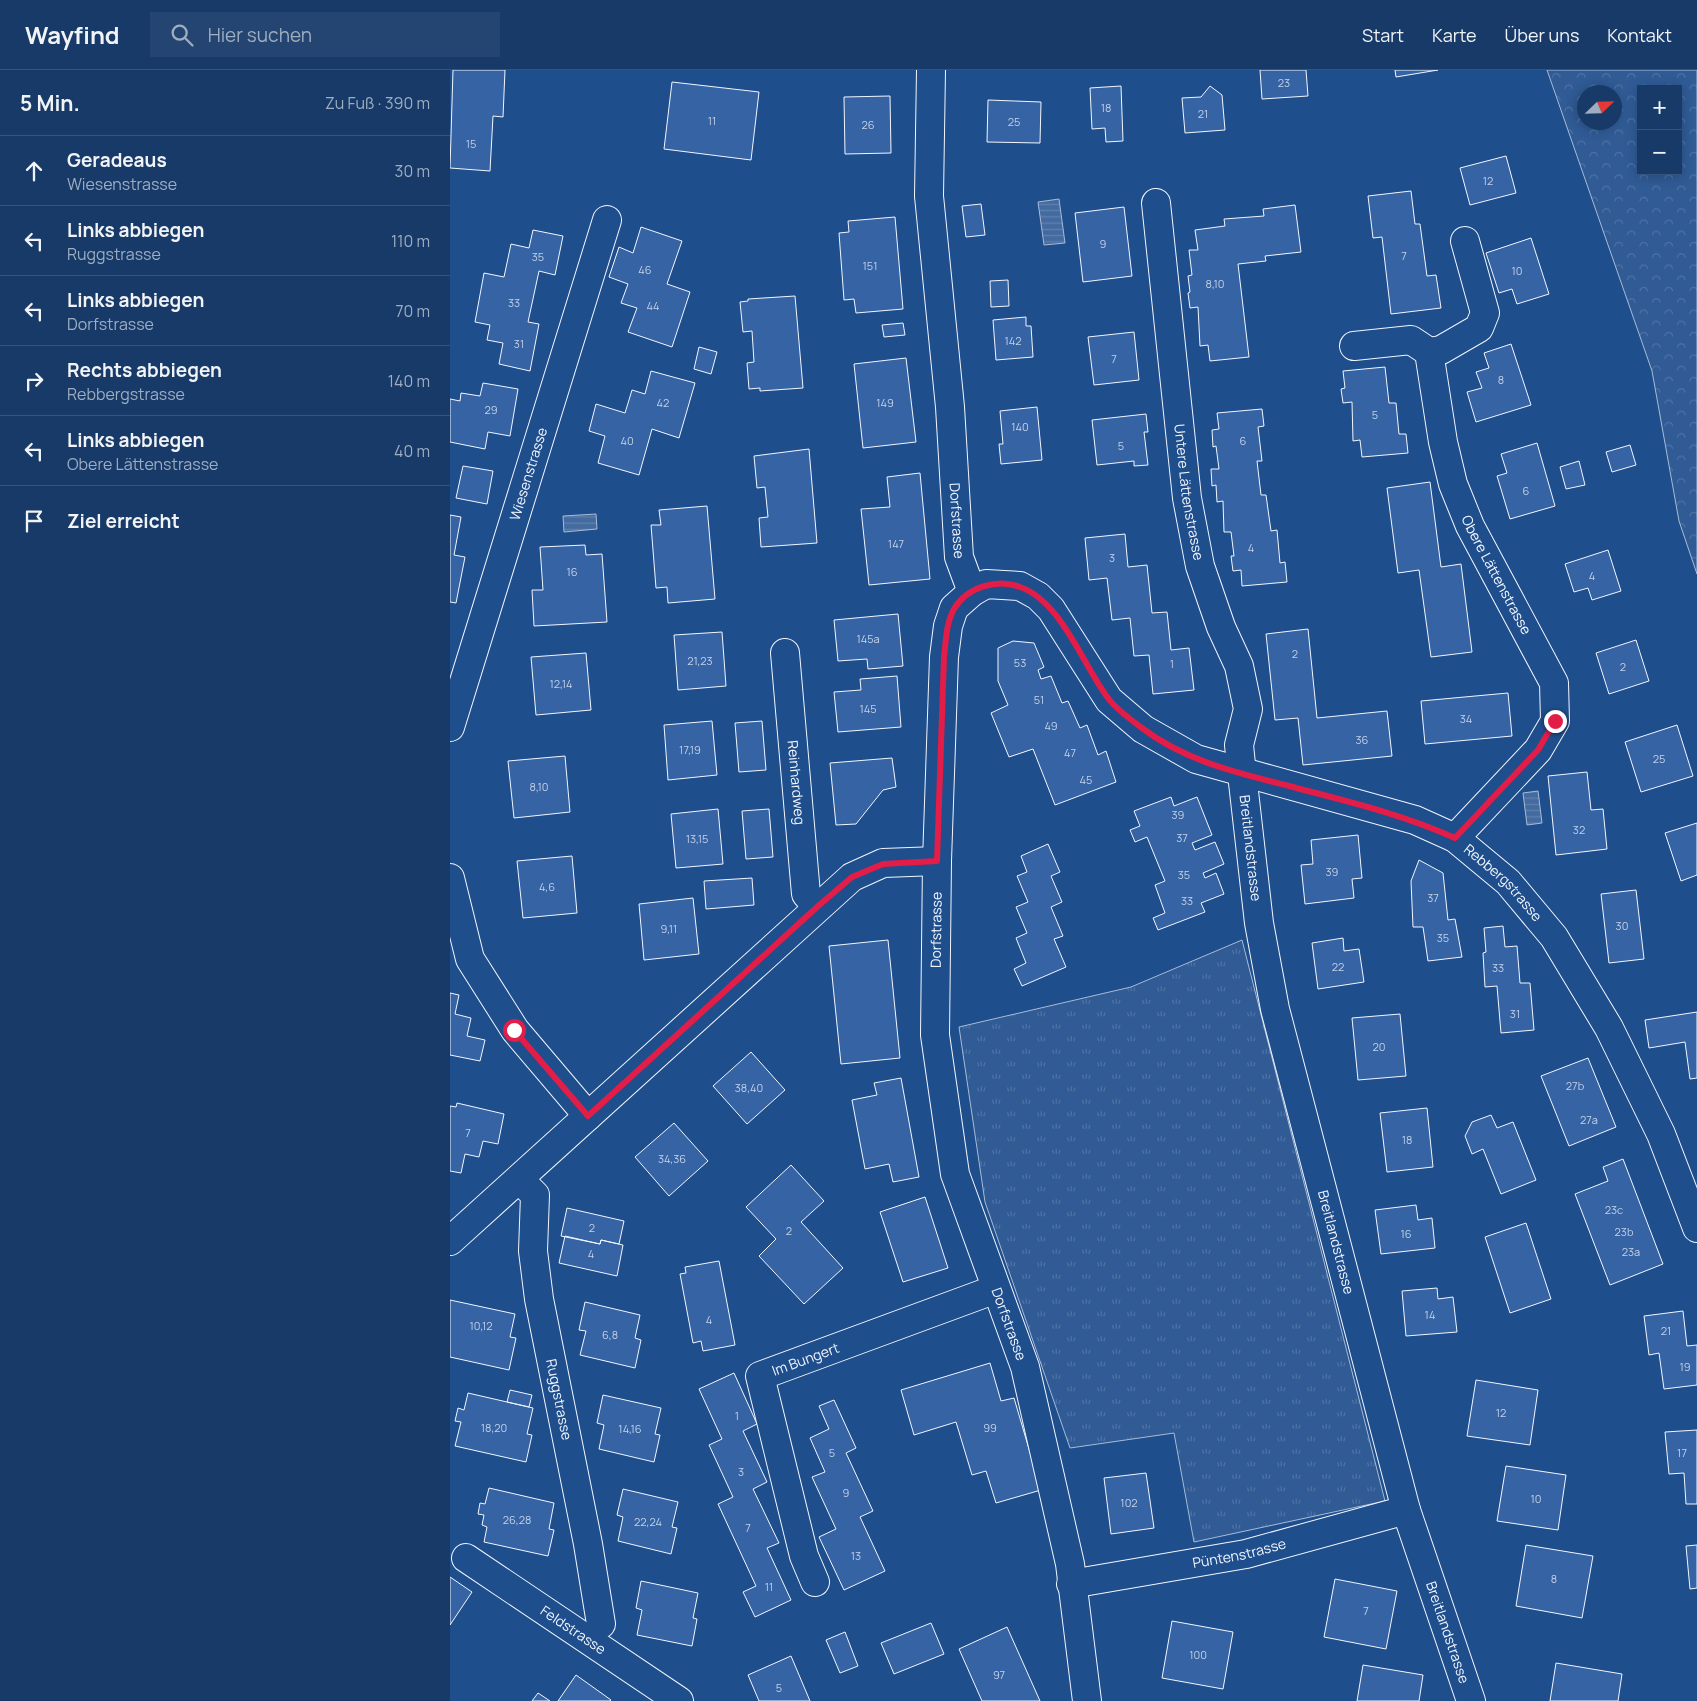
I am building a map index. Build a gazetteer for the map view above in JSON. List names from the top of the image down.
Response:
{
  "streets": {
    "street": [
      "Wiesenstrasse",
      "Untere Lättenstrasse",
      "Dorfstrasse",
      "Obere Lättenstrasse",
      "Reinhardweg",
      "Breitlandstrasse",
      "Rebbergstrasse",
      "Im Bungert",
      "Ruggstrasse",
      "Püntenstrasse",
      "Feldstrasse"
    ]
  },
  "crossings": [
    ["Untere Lättenstrasse", "Breitlandstrasse"],
    ["Untere Lättenstrasse", "Rebbergstrasse"],
    ["Dorfstrasse", "Rebbergstrasse"],
    ["Dorfstrasse", "Im Bungert"],
    ["Dorfstrasse", "Püntenstrasse"],
    ["Obere Lättenstrasse", "Rebbergstrasse"],
    ["Breitlandstrasse", "Rebbergstrasse"],
    ["Breitlandstrasse", "Püntenstrasse"]
  ],
  "house_numbers": [
    "23",
    "18",
    "21",
    "11",
    "25",
    "26",
    "15",
    "12",
    "9",
    "7",
    "35",
    "151",
    "46",
    "10",
    "8,10",
    "33",
    "44",
    "142",
    "31",
    "7",
    "8",
    "42",
    "149",
    "29",
    "5",
    "140",
    "40",
    "6",
    "5",
    "6",
    "147",
    "4",
    "3",
    "16",
    "4",
    "145a",
    "2",
    "21,23",
    "53",
    "1",
    "2",
    "12,14",
    "51",
    "145",
    "34",
    "49",
    "36",
    "17,19",
    "47",
    "25",
    "45",
    "8,10",
    "39",
    "32",
    "37",
    "13,15",
    "39",
    "35",
    "4,6",
    "37",
    "33",
    "30",
    "9,11",
    "35",
    "22",
    "33",
    "31",
    "20",
    "27b",
    "38,40",
    "27a",
    "7",
    "18",
    "34,36",
    "23c",
    "2",
    "2",
    "23b",
    "16",
    "23a",
    "4",
    "14",
    "4",
    "10,12",
    "21",
    "6,8",
    "19",
    "12",
    "1",
    "18,20",
    "99",
    "14,16",
    "5",
    "17",
    "3",
    "9",
    "10",
    "102",
    "26,28",
    "22,24",
    "7",
    "13",
    "8",
    "11",
    "7",
    "100",
    "97",
    "5"
  ],
  "north": "top right",
  "page": {
    "header": "Wayfind",
    "search": "Hier suchen",
    "nav": [
      "Start",
      "Karte",
      "Über uns",
      "Kontakt"
    ],
    "heading": ["5 Min.", "Zu Fuß · 390 m"],
    "map_buttons": ["+", "−"],
    "list": [
      ["Geradeaus", "Wiesenstrasse", "30 m"],
      ["Links abbiegen", "Ruggstrasse", "110 m"],
      ["Links abbiegen", "Dorfstrasse", "70 m"],
      ["Rechts abbiegen", "Rebbergstrasse", "140 m"],
      ["Links abbiegen", "Obere Lättenstrasse", "40 m"],
      "Ziel erreicht"
    ]
  }
}
